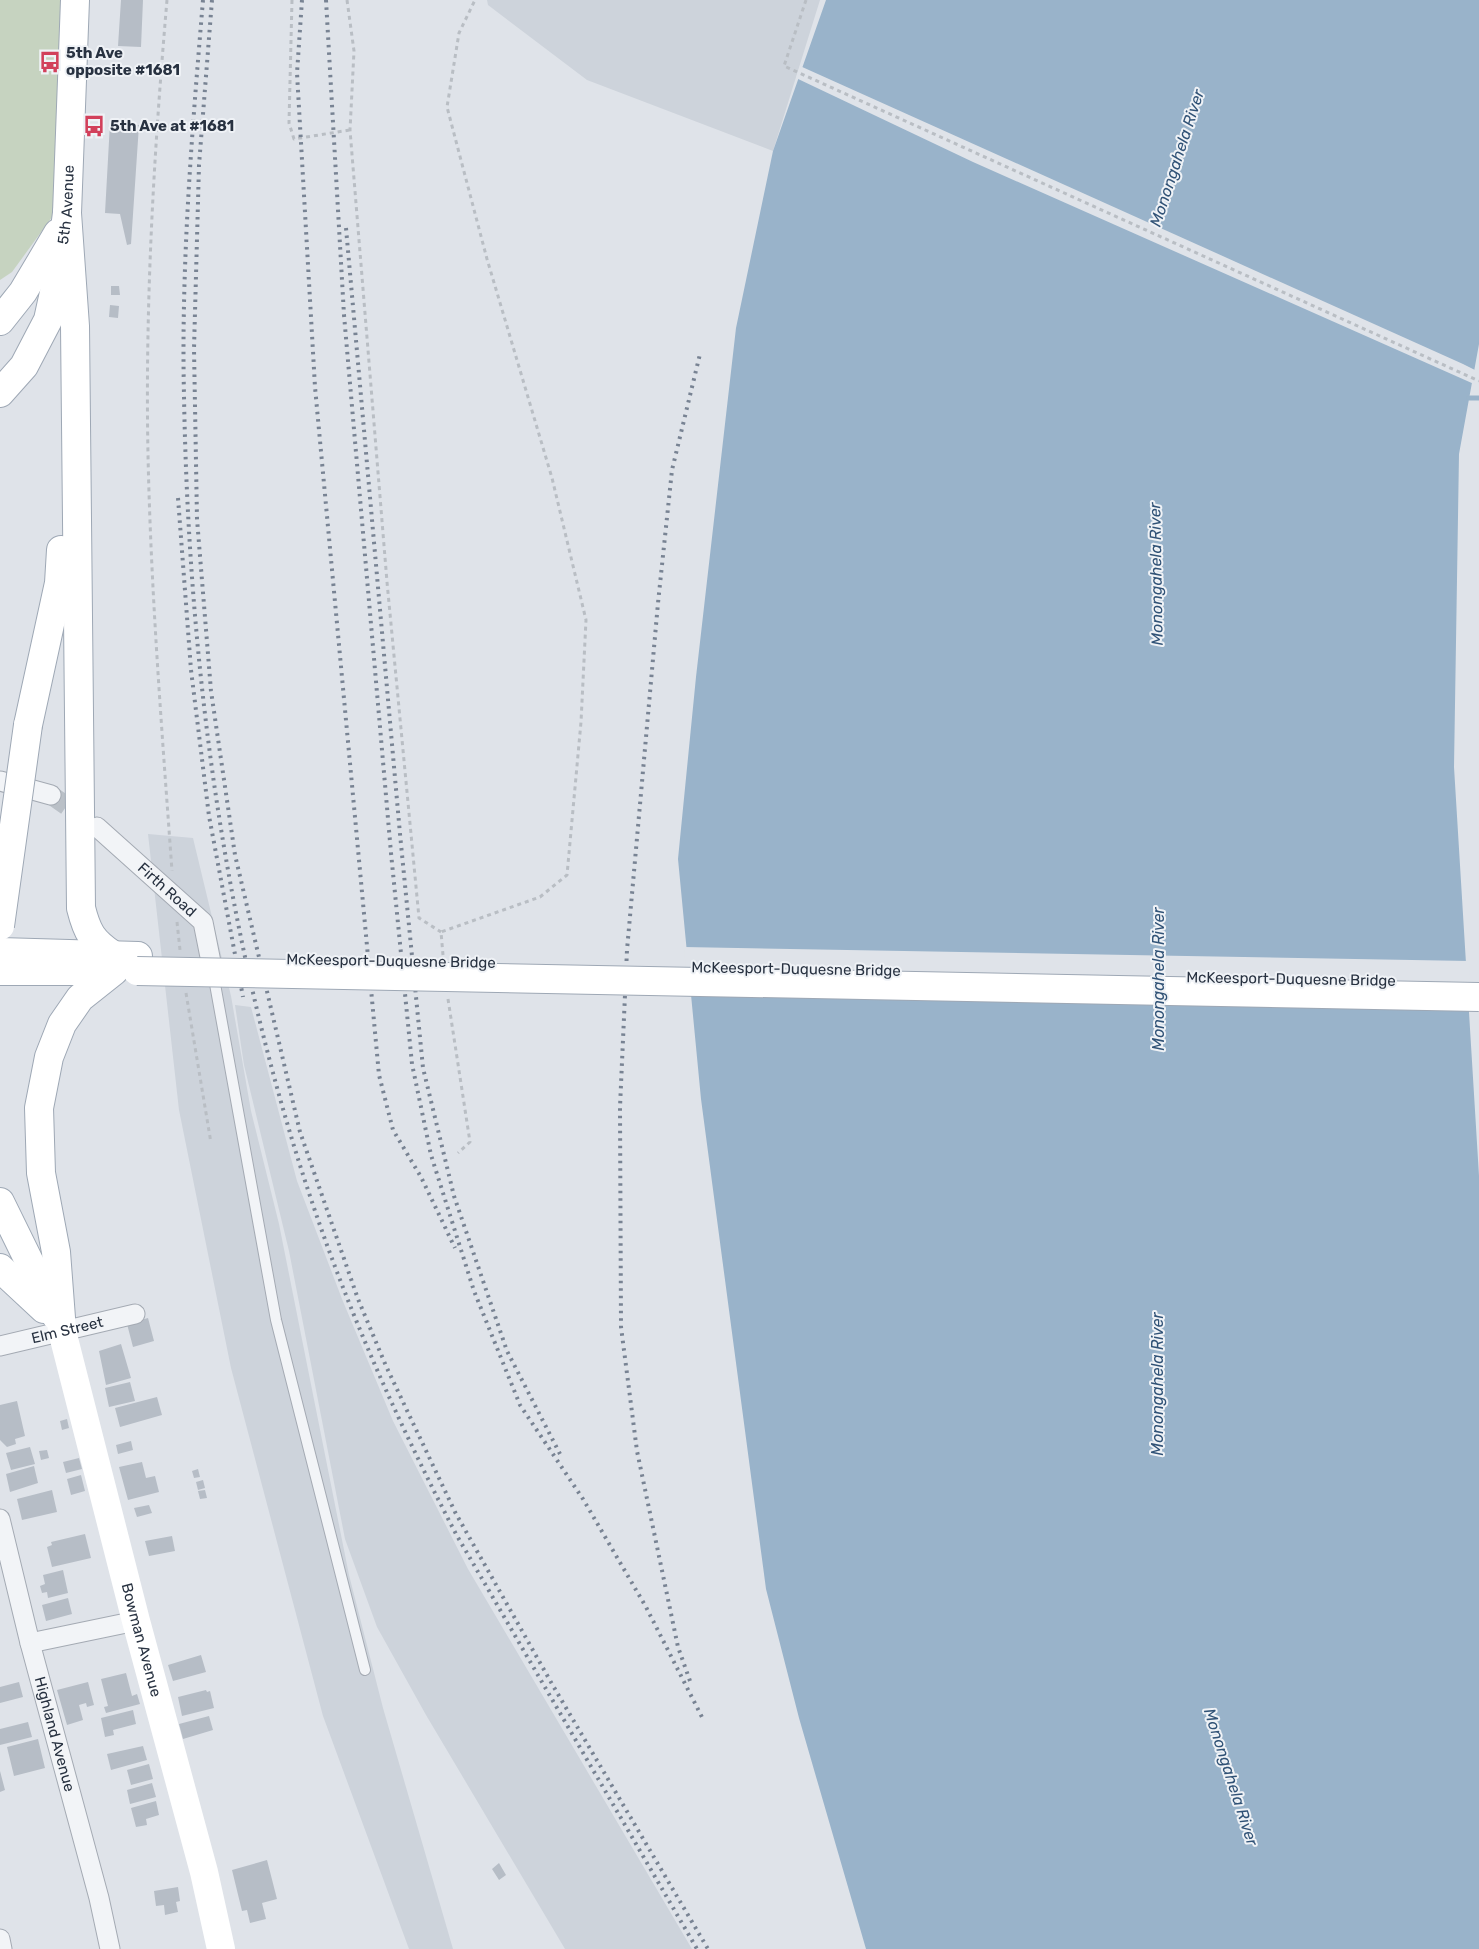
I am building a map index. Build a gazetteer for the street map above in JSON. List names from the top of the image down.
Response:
{
  "streets": {
    "main road": ["5th Avenue", "McKeesport-Duquesne Bridge", "Bowman Avenue"],
    "street": ["Firth Road", "Elm Street", "Highland Avenue"]
  },
  "crossings": [
    ["Elm Street", "Bowman Avenue"]
  ],
  "water": ["Monongahela River"],
  "places": {
    "bus stop": ["5th Ave opposite #1681", "5th Ave at #1681"]
  }
}
